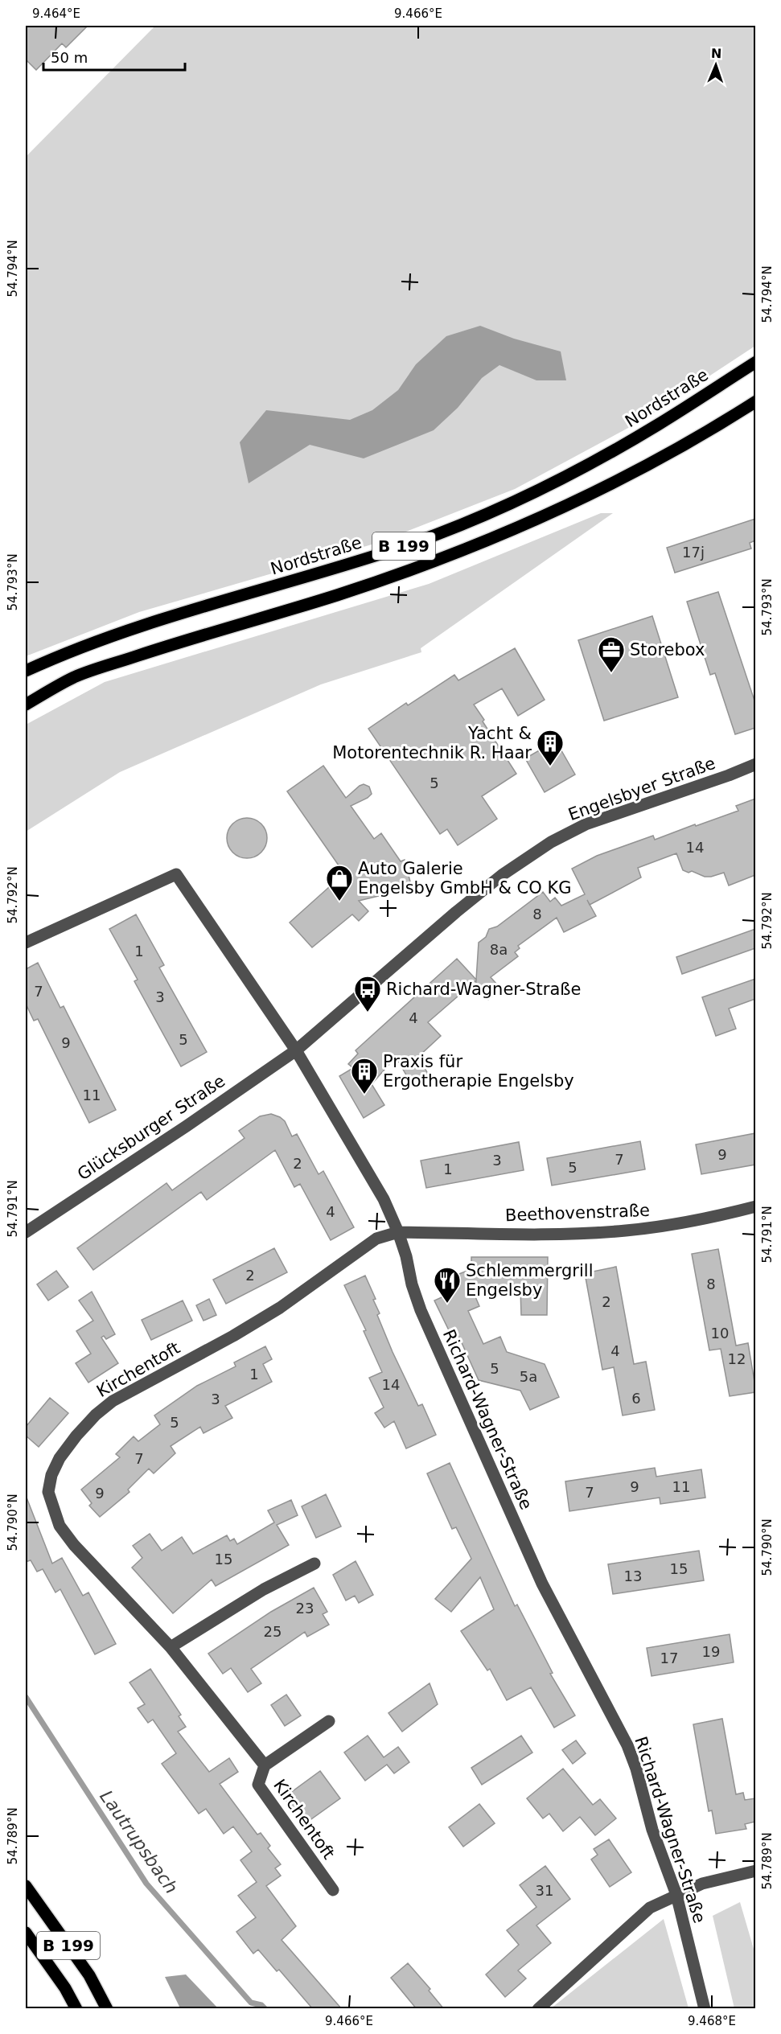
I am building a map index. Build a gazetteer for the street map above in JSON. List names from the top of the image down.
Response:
{
  "streets": {
    "main road": ["Nordstraße", "B 199"],
    "street": [
      "Engelsbyer Straße",
      "Glücksburger Straße",
      "Beethovenstraße",
      "Kirchentoft",
      "Richard-Wagner-Straße"
    ]
  },
  "crossings": [
    ["Engelsbyer Straße", "Glücksburger Straße"],
    ["Engelsbyer Straße", "Richard-Wagner-Straße"],
    ["Glücksburger Straße", "Richard-Wagner-Straße"],
    ["Beethovenstraße", "Kirchentoft"],
    ["Beethovenstraße", "Richard-Wagner-Straße"],
    ["Kirchentoft", "Richard-Wagner-Straße"]
  ],
  "water": ["Lautrupsbach"],
  "places": {
    "office": ["Storebox"],
    "building": ["Yacht & Motorentechnik R. Haar", "Praxis für Ergotherapie Engelsby"],
    "shop": ["Auto Galerie Engelsby GmbH & CO KG"],
    "bus stop": ["Richard-Wagner-Straße"],
    "restaurant": ["Schlemmergrill Engelsby"]
  },
  "house_numbers": [
    "17j",
    "5",
    "14",
    "8",
    "8a",
    "1",
    "7",
    "3",
    "4",
    "5",
    "9",
    "11",
    "9",
    "7",
    "3",
    "2",
    "5",
    "1",
    "4",
    "2",
    "8",
    "2",
    "10",
    "4",
    "12",
    "5",
    "1",
    "5a",
    "14",
    "6",
    "3",
    "5",
    "7",
    "9",
    "11",
    "7",
    "9",
    "15",
    "15",
    "13",
    "23",
    "25",
    "19",
    "17",
    "31"
  ],
  "scale_bar": "50 m",
  "north": "top",
  "coordinates": [
    "9.464°E",
    "9.466°E",
    "54.794°N",
    "54.793°N",
    "54.792°N",
    "54.791°N",
    "54.790°N",
    "54.789°N",
    "9.468°E"
  ]
}
